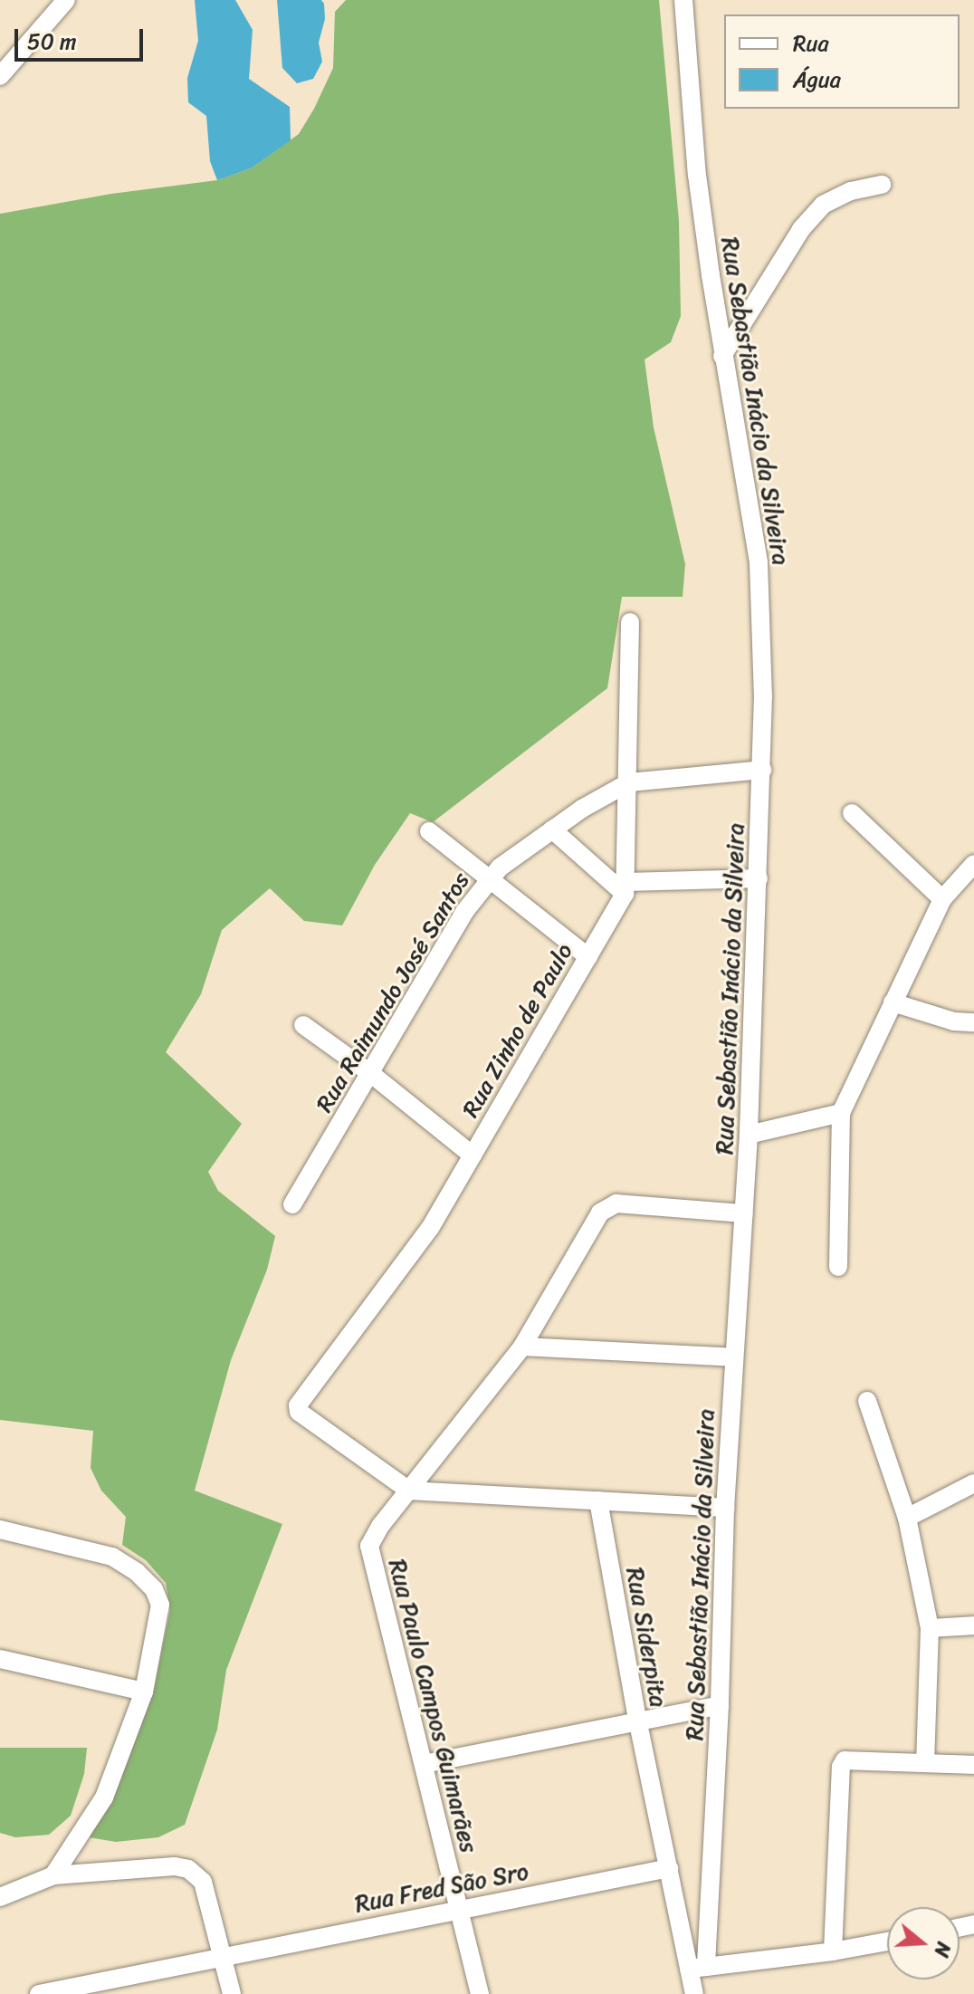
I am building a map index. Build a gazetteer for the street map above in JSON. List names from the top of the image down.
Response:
{
  "streets": {
    "street": [
      "Rua Sebastião Inácio da Silveira",
      "Rua Raimundo José Santos",
      "Rua Zinho de Paulo",
      "Rua Siderpita",
      "Rua Paulo Campos Guimarães",
      "Rua Fred São Sro"
    ]
  },
  "crossings": [
    ["Rua Sebastião Inácio da Silveira", "Rua Raimundo José Santos"],
    ["Rua Sebastião Inácio da Silveira", "Rua Siderpita"],
    ["Rua Sebastião Inácio da Silveira", "Rua Paulo Campos Guimarães"],
    ["Rua Raimundo José Santos", "Rua Zinho de Paulo"],
    ["Rua Zinho de Paulo", "Rua Paulo Campos Guimarães"],
    ["Rua Siderpita", "Rua Fred São Sro"],
    ["Rua Paulo Campos Guimarães", "Rua Fred São Sro"]
  ],
  "legend": ["Rua", "Água"],
  "scale_bar": "50 m",
  "north": "right"
}
